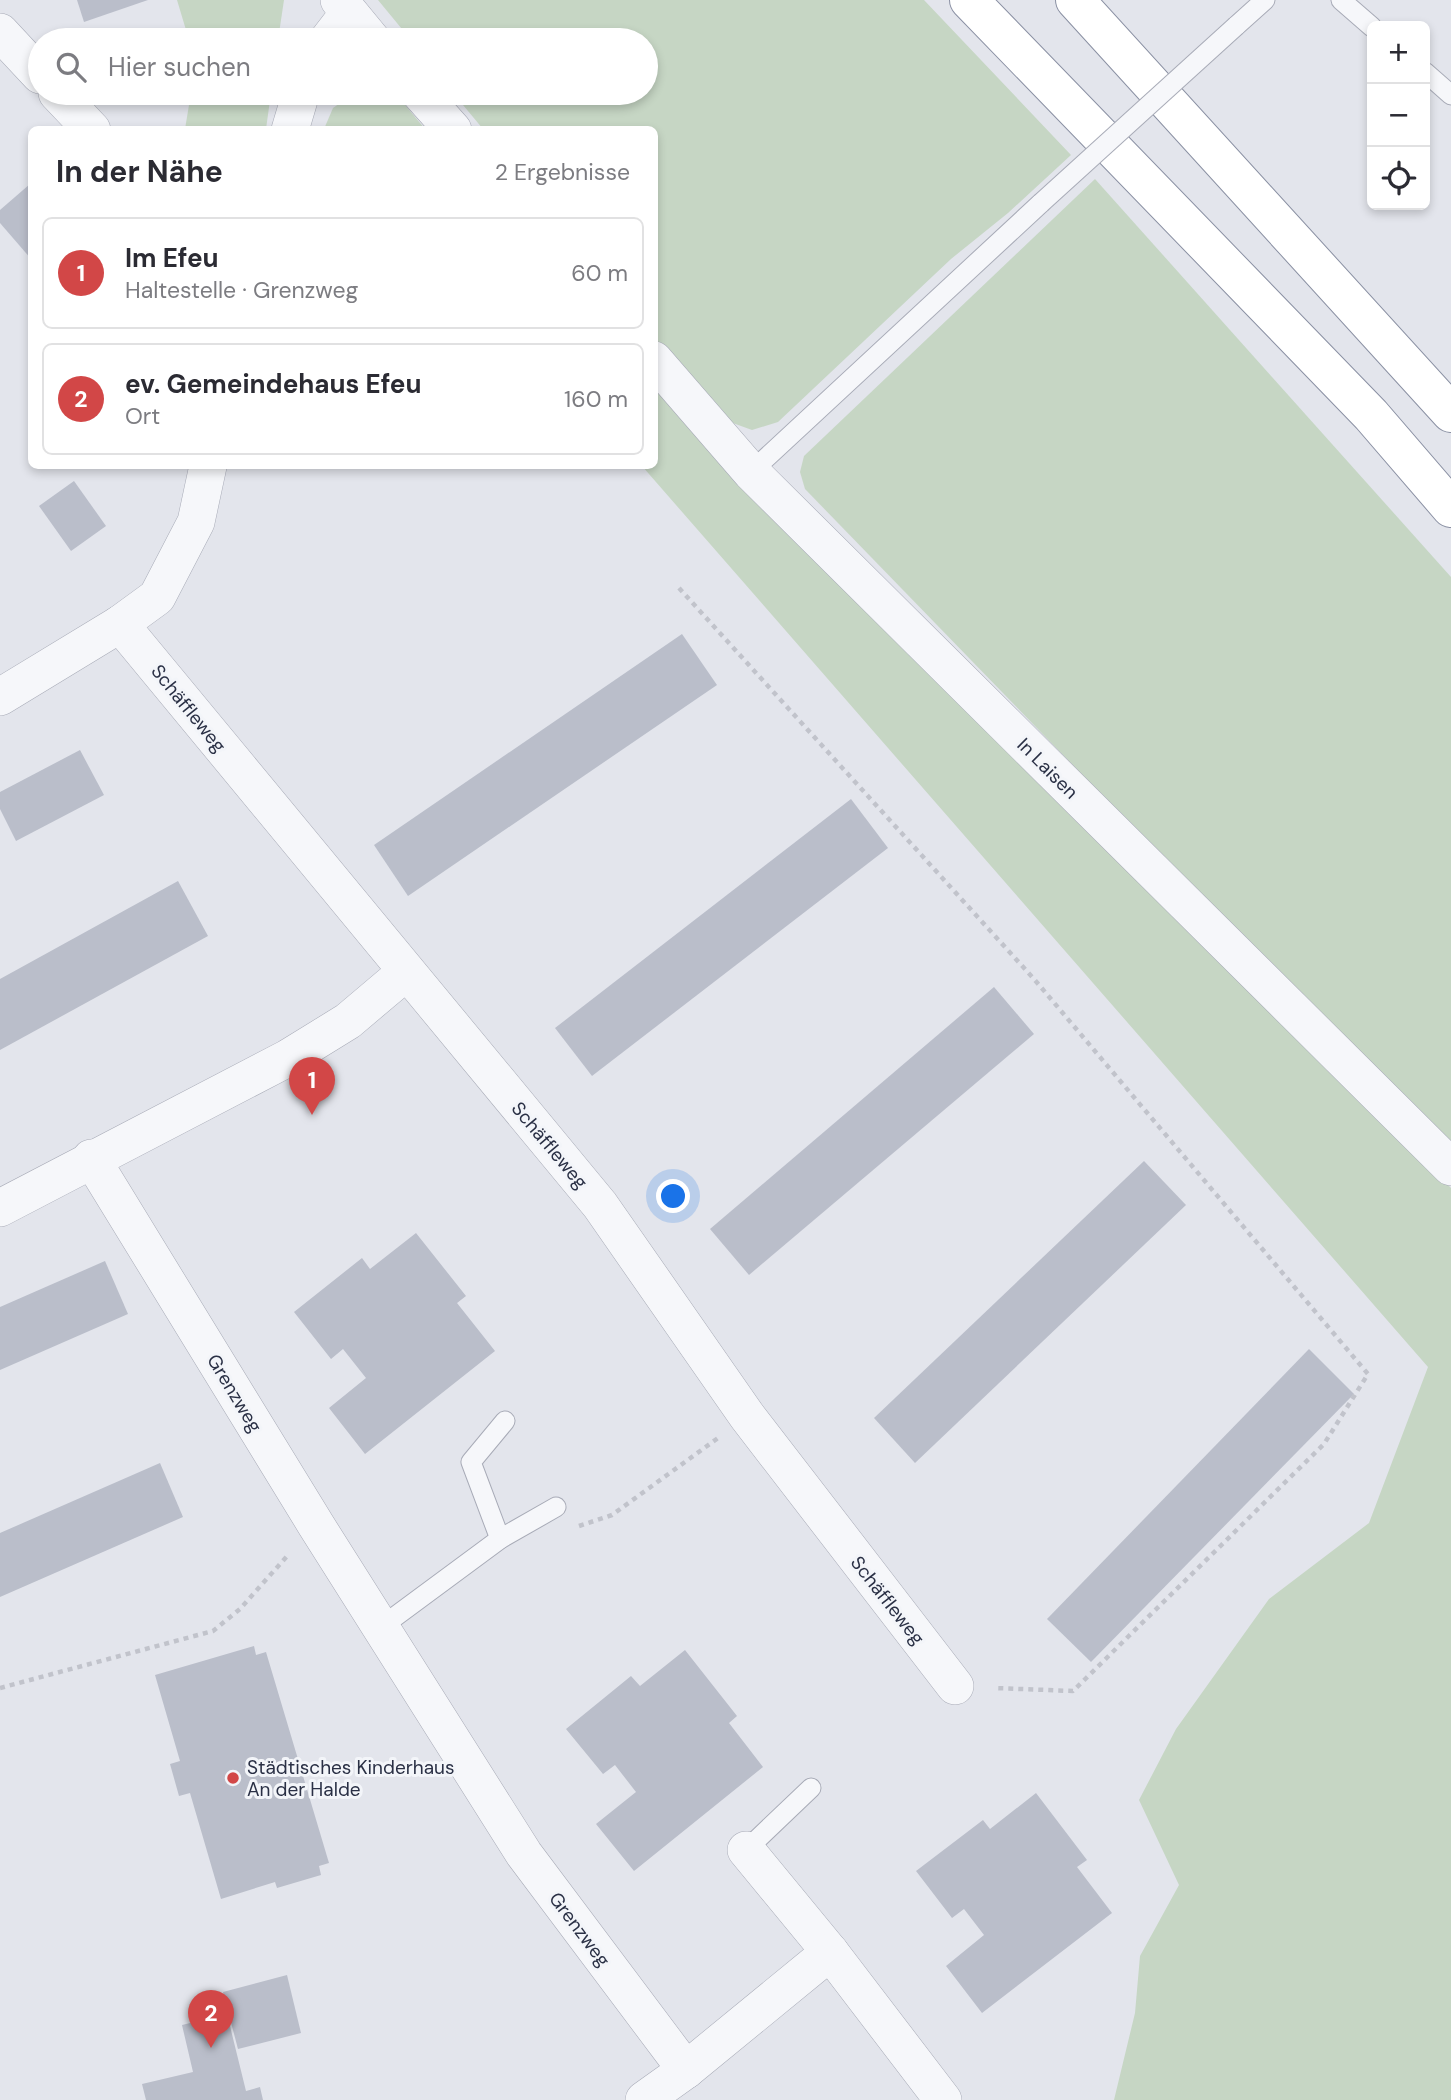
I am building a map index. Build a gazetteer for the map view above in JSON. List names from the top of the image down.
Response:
{
  "streets": {
    "street": ["Schäffleweg", "In Laisen", "Grenzweg"]
  },
  "places": ["Städtisches Kinderhaus An der Halde"],
  "page": {
    "map_buttons": ["+", "−"],
    "search": "Hier suchen",
    "heading": ["In der Nähe", "2 Ergebnisse"],
    "list": [
      {
        "mark": "1",
        "name": "Im Efeu",
        "note": "Haltestelle · Grenzweg",
        "value": "60 m"
      },
      {
        "mark": "2",
        "name": "ev. Gemeindehaus Efeu",
        "note": "Ort",
        "value": "160 m"
      }
    ],
    "pins": ["1", "2"]
  }
}
